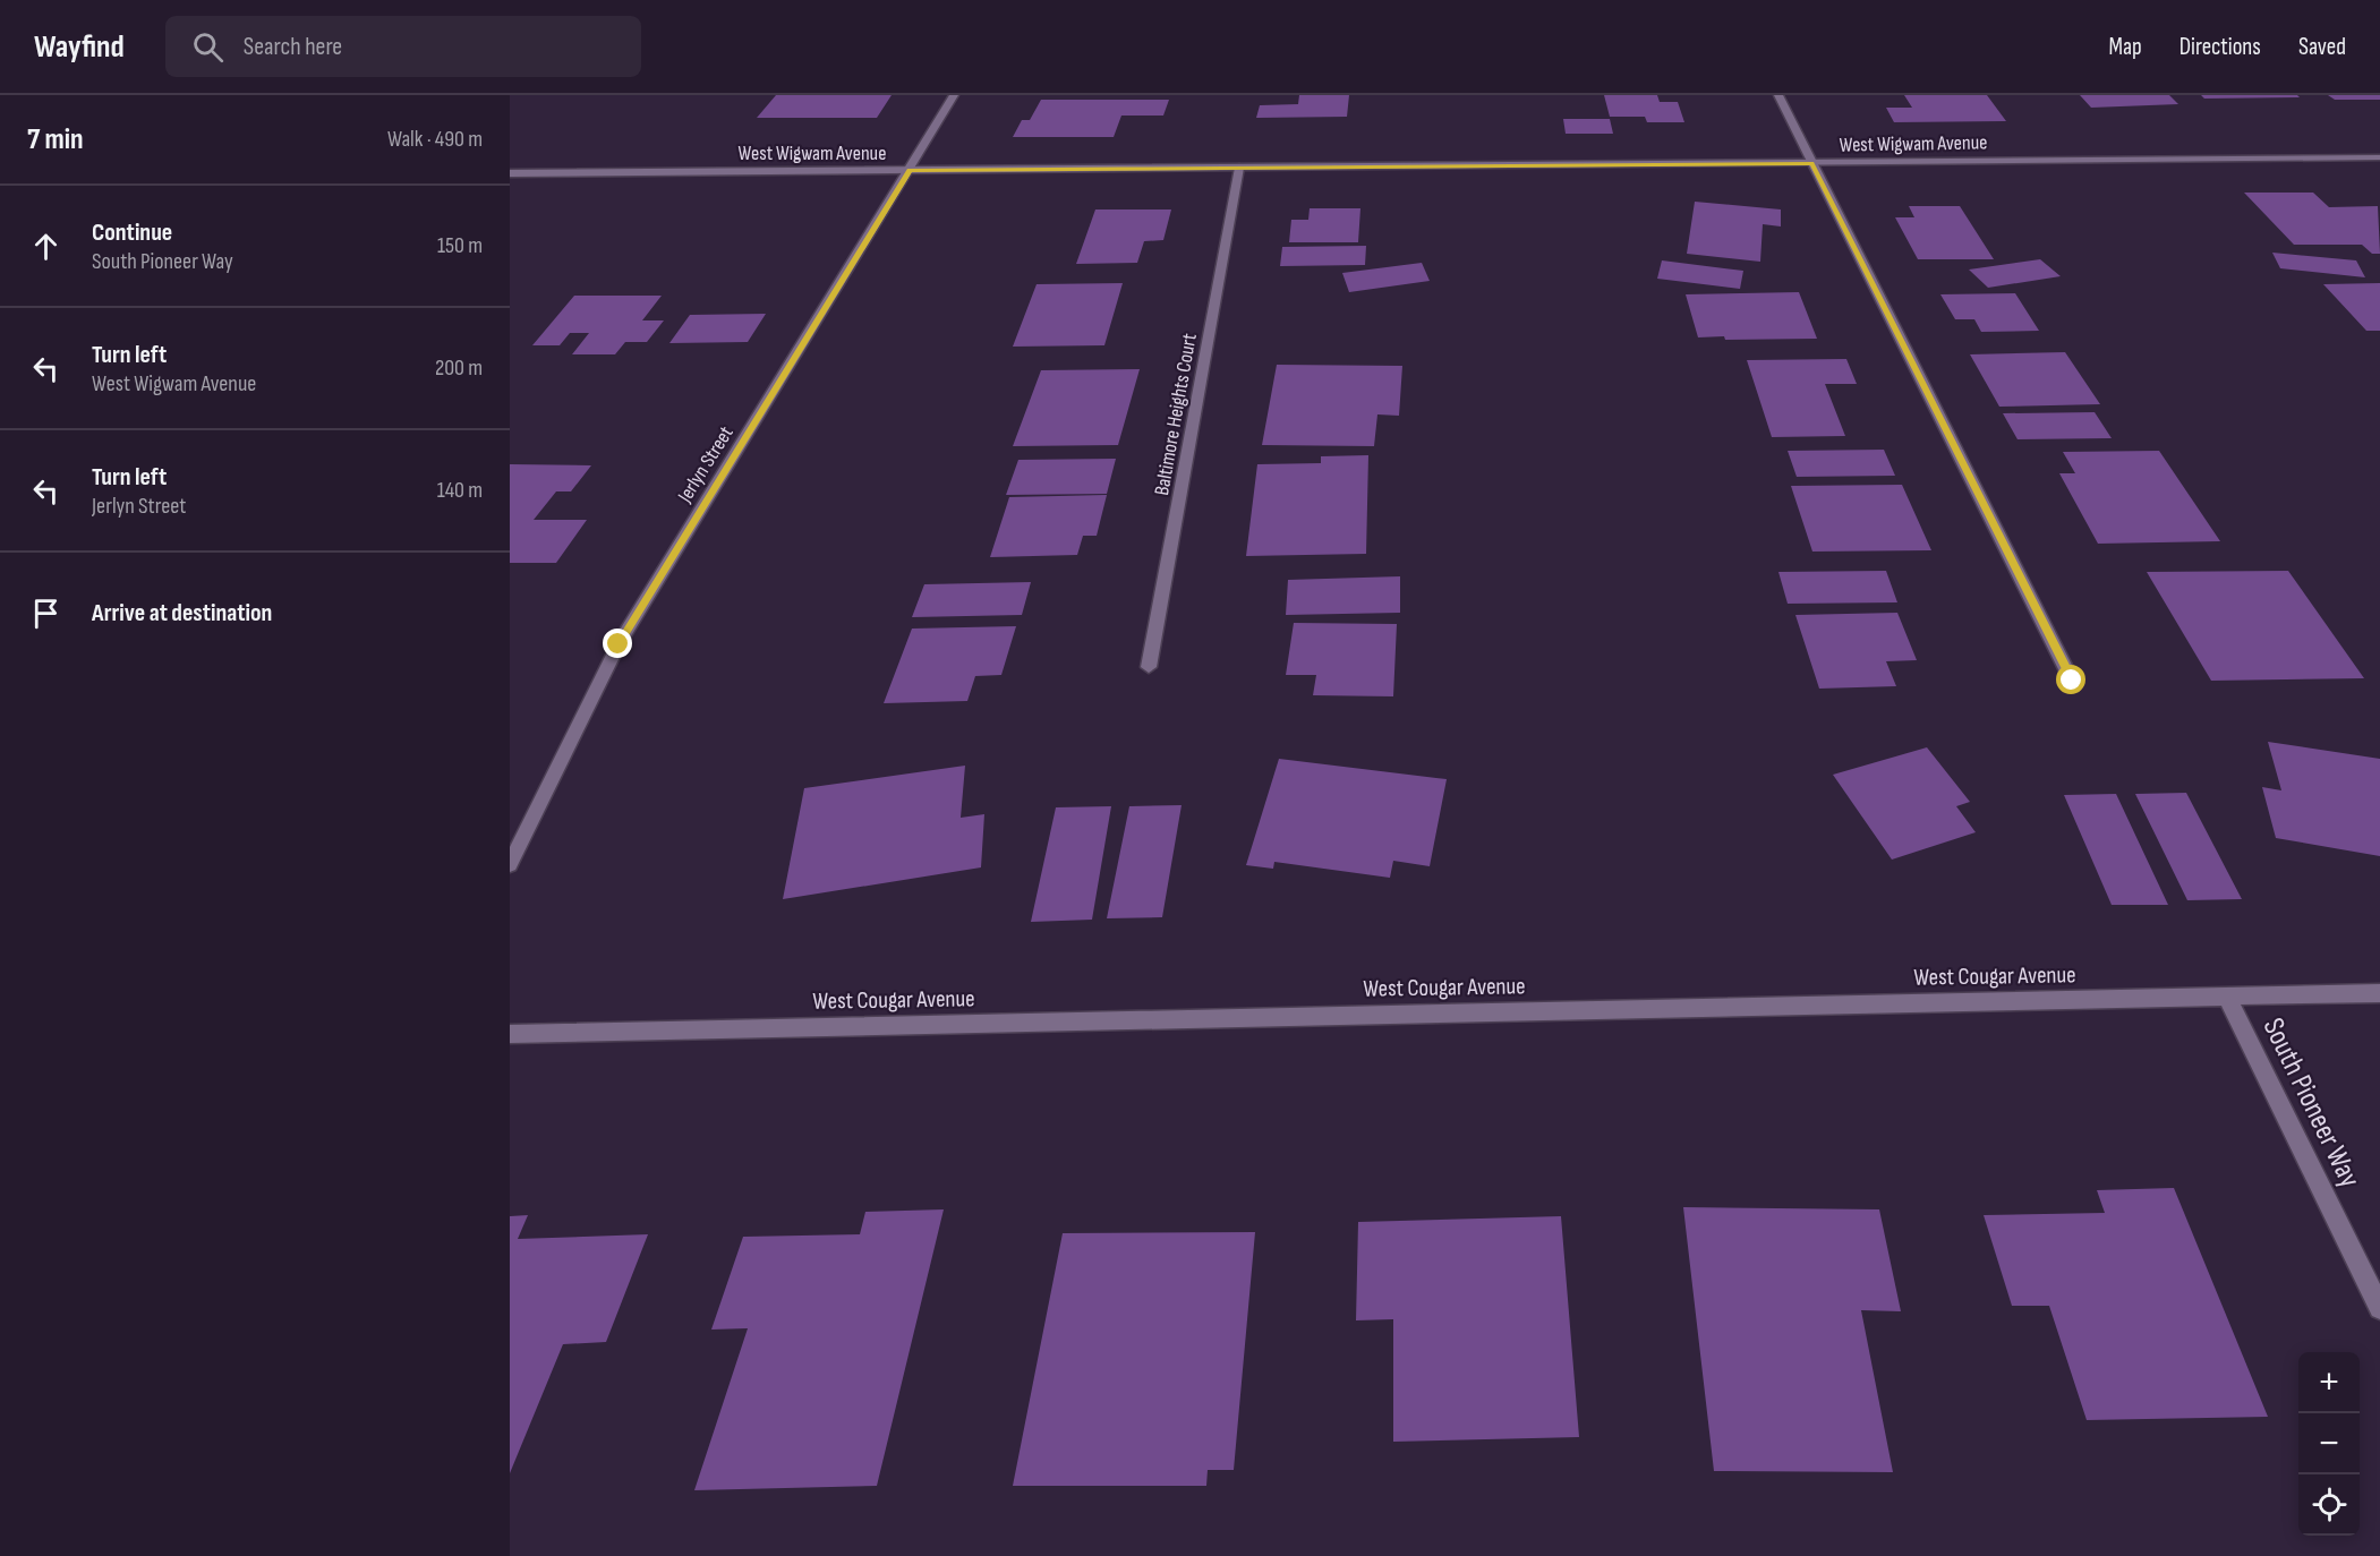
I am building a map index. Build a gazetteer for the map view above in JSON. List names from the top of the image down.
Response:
{
  "streets": {
    "street": [
      "West Wigwam Avenue",
      "Baltimore Heights Court",
      "Jerlyn Street",
      "West Cougar Avenue",
      "South Pioneer Way"
    ]
  },
  "crossings": [
    ["West Wigwam Avenue", "Baltimore Heights Court"],
    ["West Wigwam Avenue", "Jerlyn Street"],
    ["West Cougar Avenue", "South Pioneer Way"]
  ],
  "page": {
    "header": "Wayfind",
    "search": "Search here",
    "nav": ["Map", "Directions", "Saved"],
    "heading": ["7 min", "Walk · 490 m"],
    "list": [
      ["Continue", "South Pioneer Way", "150 m"],
      ["Turn left", "West Wigwam Avenue", "200 m"],
      ["Turn left", "Jerlyn Street", "140 m"],
      "Arrive at destination"
    ],
    "map_buttons": ["+", "−"]
  }
}
